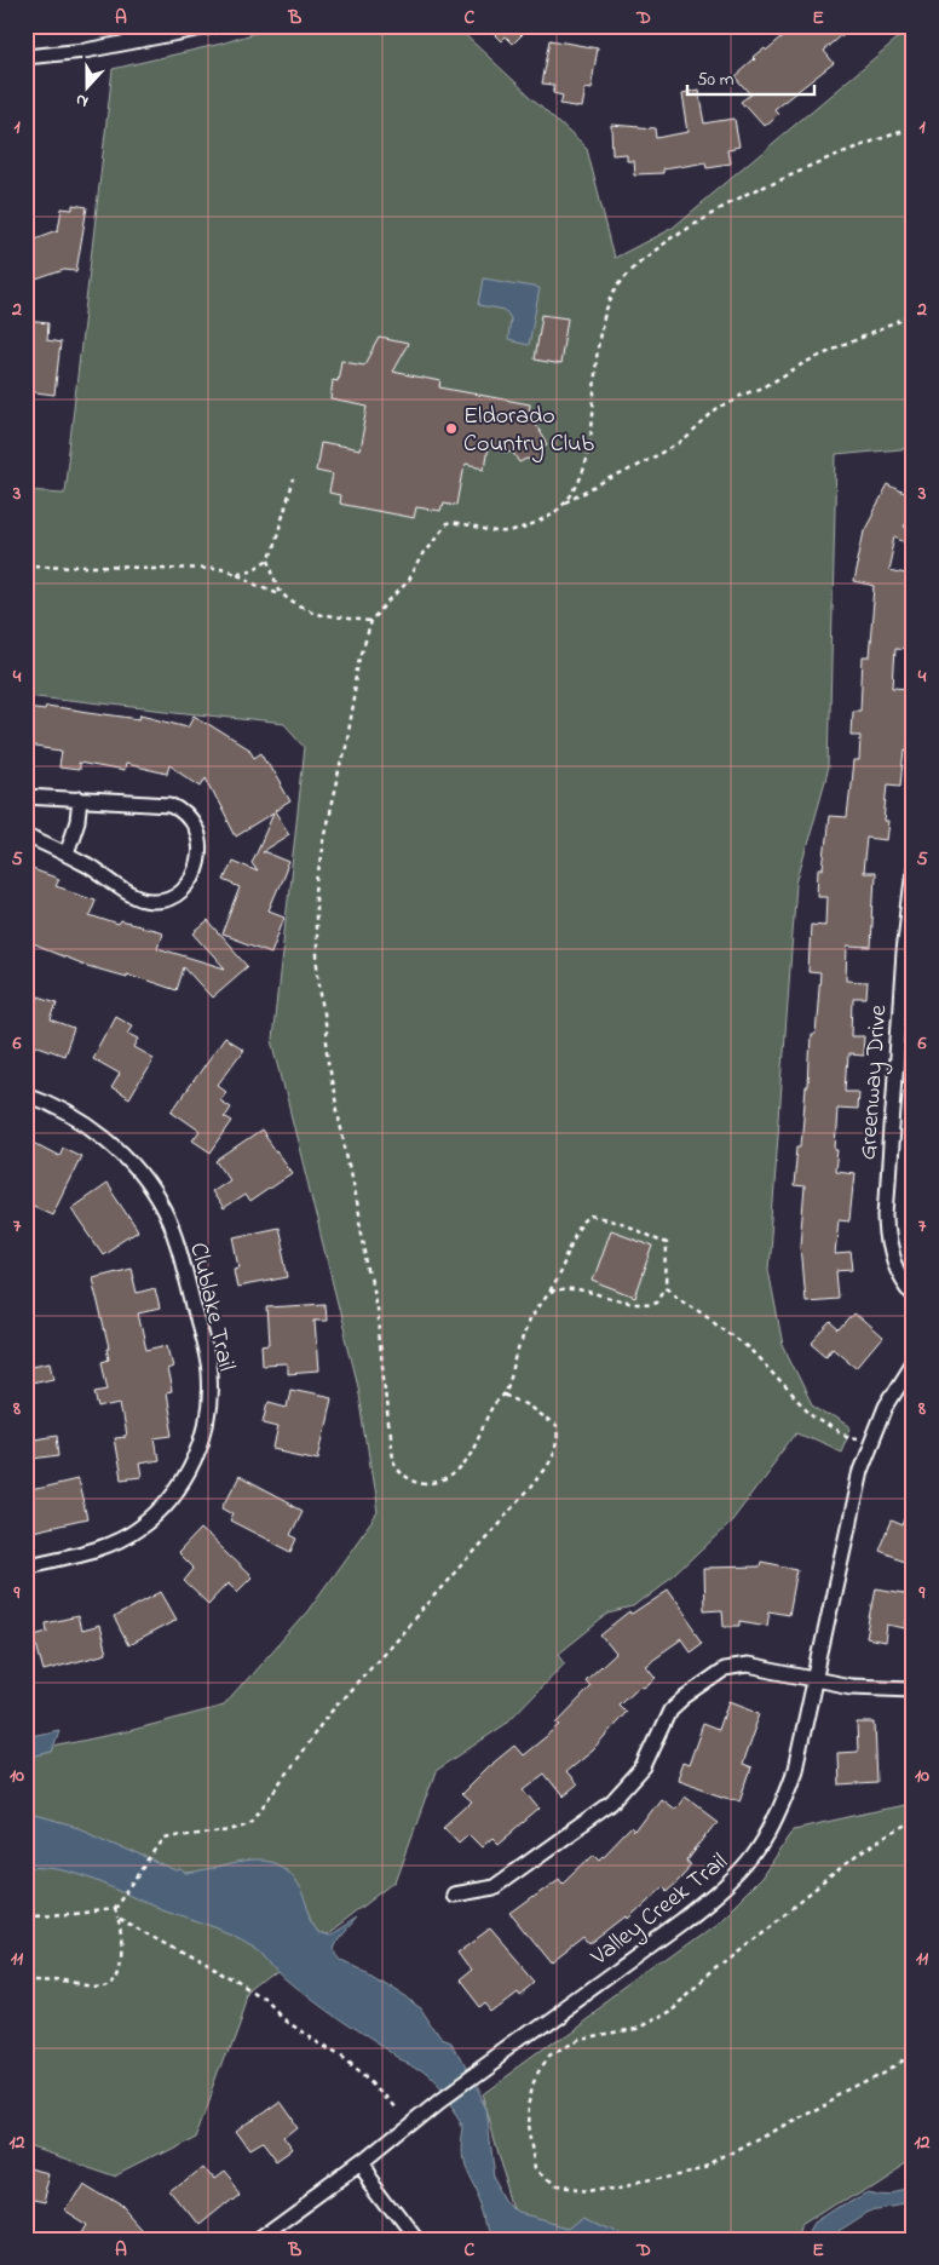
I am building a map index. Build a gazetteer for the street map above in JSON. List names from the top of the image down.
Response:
{
  "streets": {
    "street": ["Greenway Drive", "Clublake Trail", "Valley Creek Trail"]
  },
  "places": ["Eldorado Country Club"],
  "scale_bar": "50 m",
  "north": "bottom",
  "grid": {
    "columns": [
      "A",
      "B",
      "C",
      "D",
      "E"
    ],
    "rows": [
      "1",
      "2",
      "3",
      "4",
      "5",
      "6",
      "7",
      "8",
      "9",
      "10",
      "11",
      "12"
    ]
  }
}
